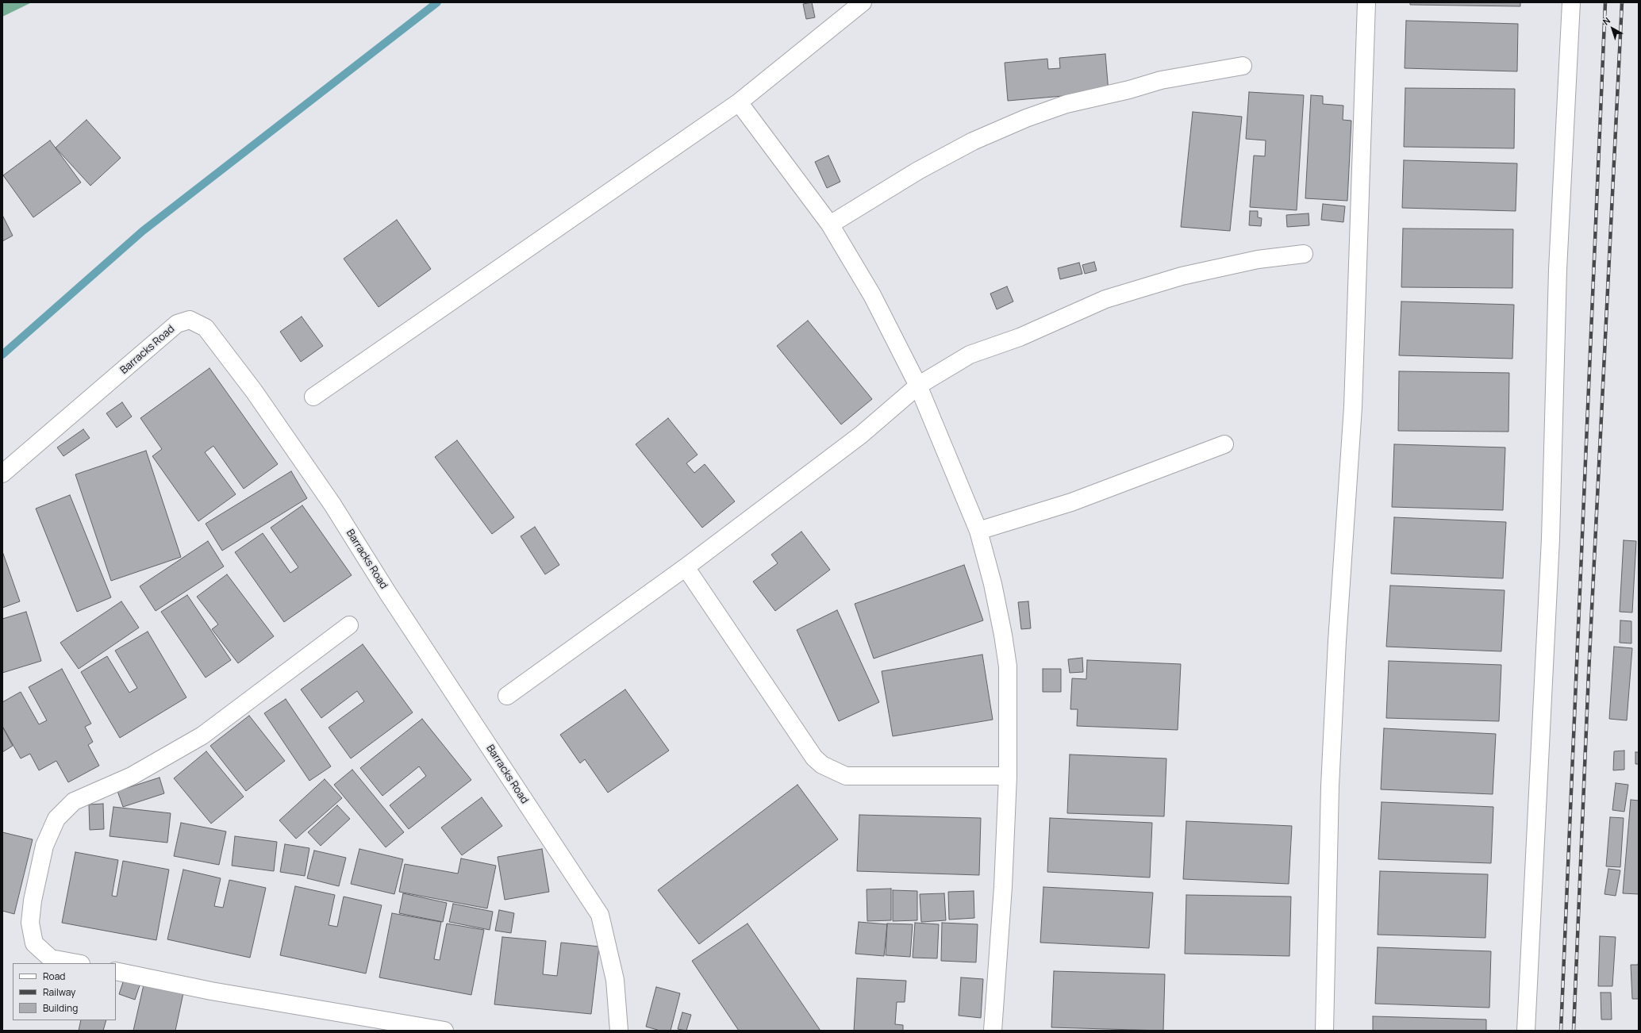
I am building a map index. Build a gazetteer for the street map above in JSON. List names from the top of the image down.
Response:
{
  "streets": {
    "street": ["Barracks Road"]
  },
  "legend": ["Road", "Railway", "Building"],
  "north": "top left"
}
